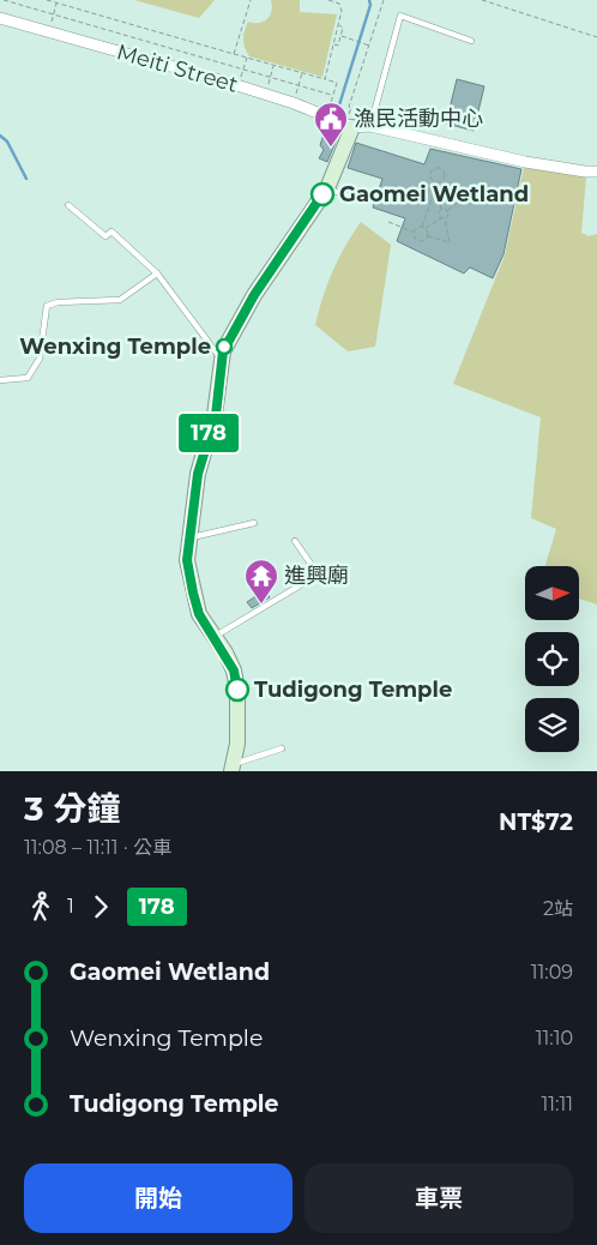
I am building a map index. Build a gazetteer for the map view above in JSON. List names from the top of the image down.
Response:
{
  "streets": {
    "street": ["Meiti Street"]
  },
  "places": {
    "public building": ["漁民活動中心"],
    "other": ["Gaomei Wetland", "Wenxing Temple", "Tudigong Temple"],
    "temple": ["進興廟"]
  },
  "lines": ["bus line 178"],
  "north": "right",
  "page": {
    "on_map": "178",
    "heading": ["3 分鐘", "11:08 – 11:11 · 公車", "NT$72"],
    "legs": ["1", "178", "2站"],
    "list": [
      {
        "name": "Gaomei Wetland",
        "value": "11:09"
      },
      {
        "name": "Wenxing Temple",
        "value": "11:10"
      },
      {
        "name": "Tudigong Temple",
        "value": "11:11"
      }
    ],
    "buttons": ["開始", "車票"]
  }
}
